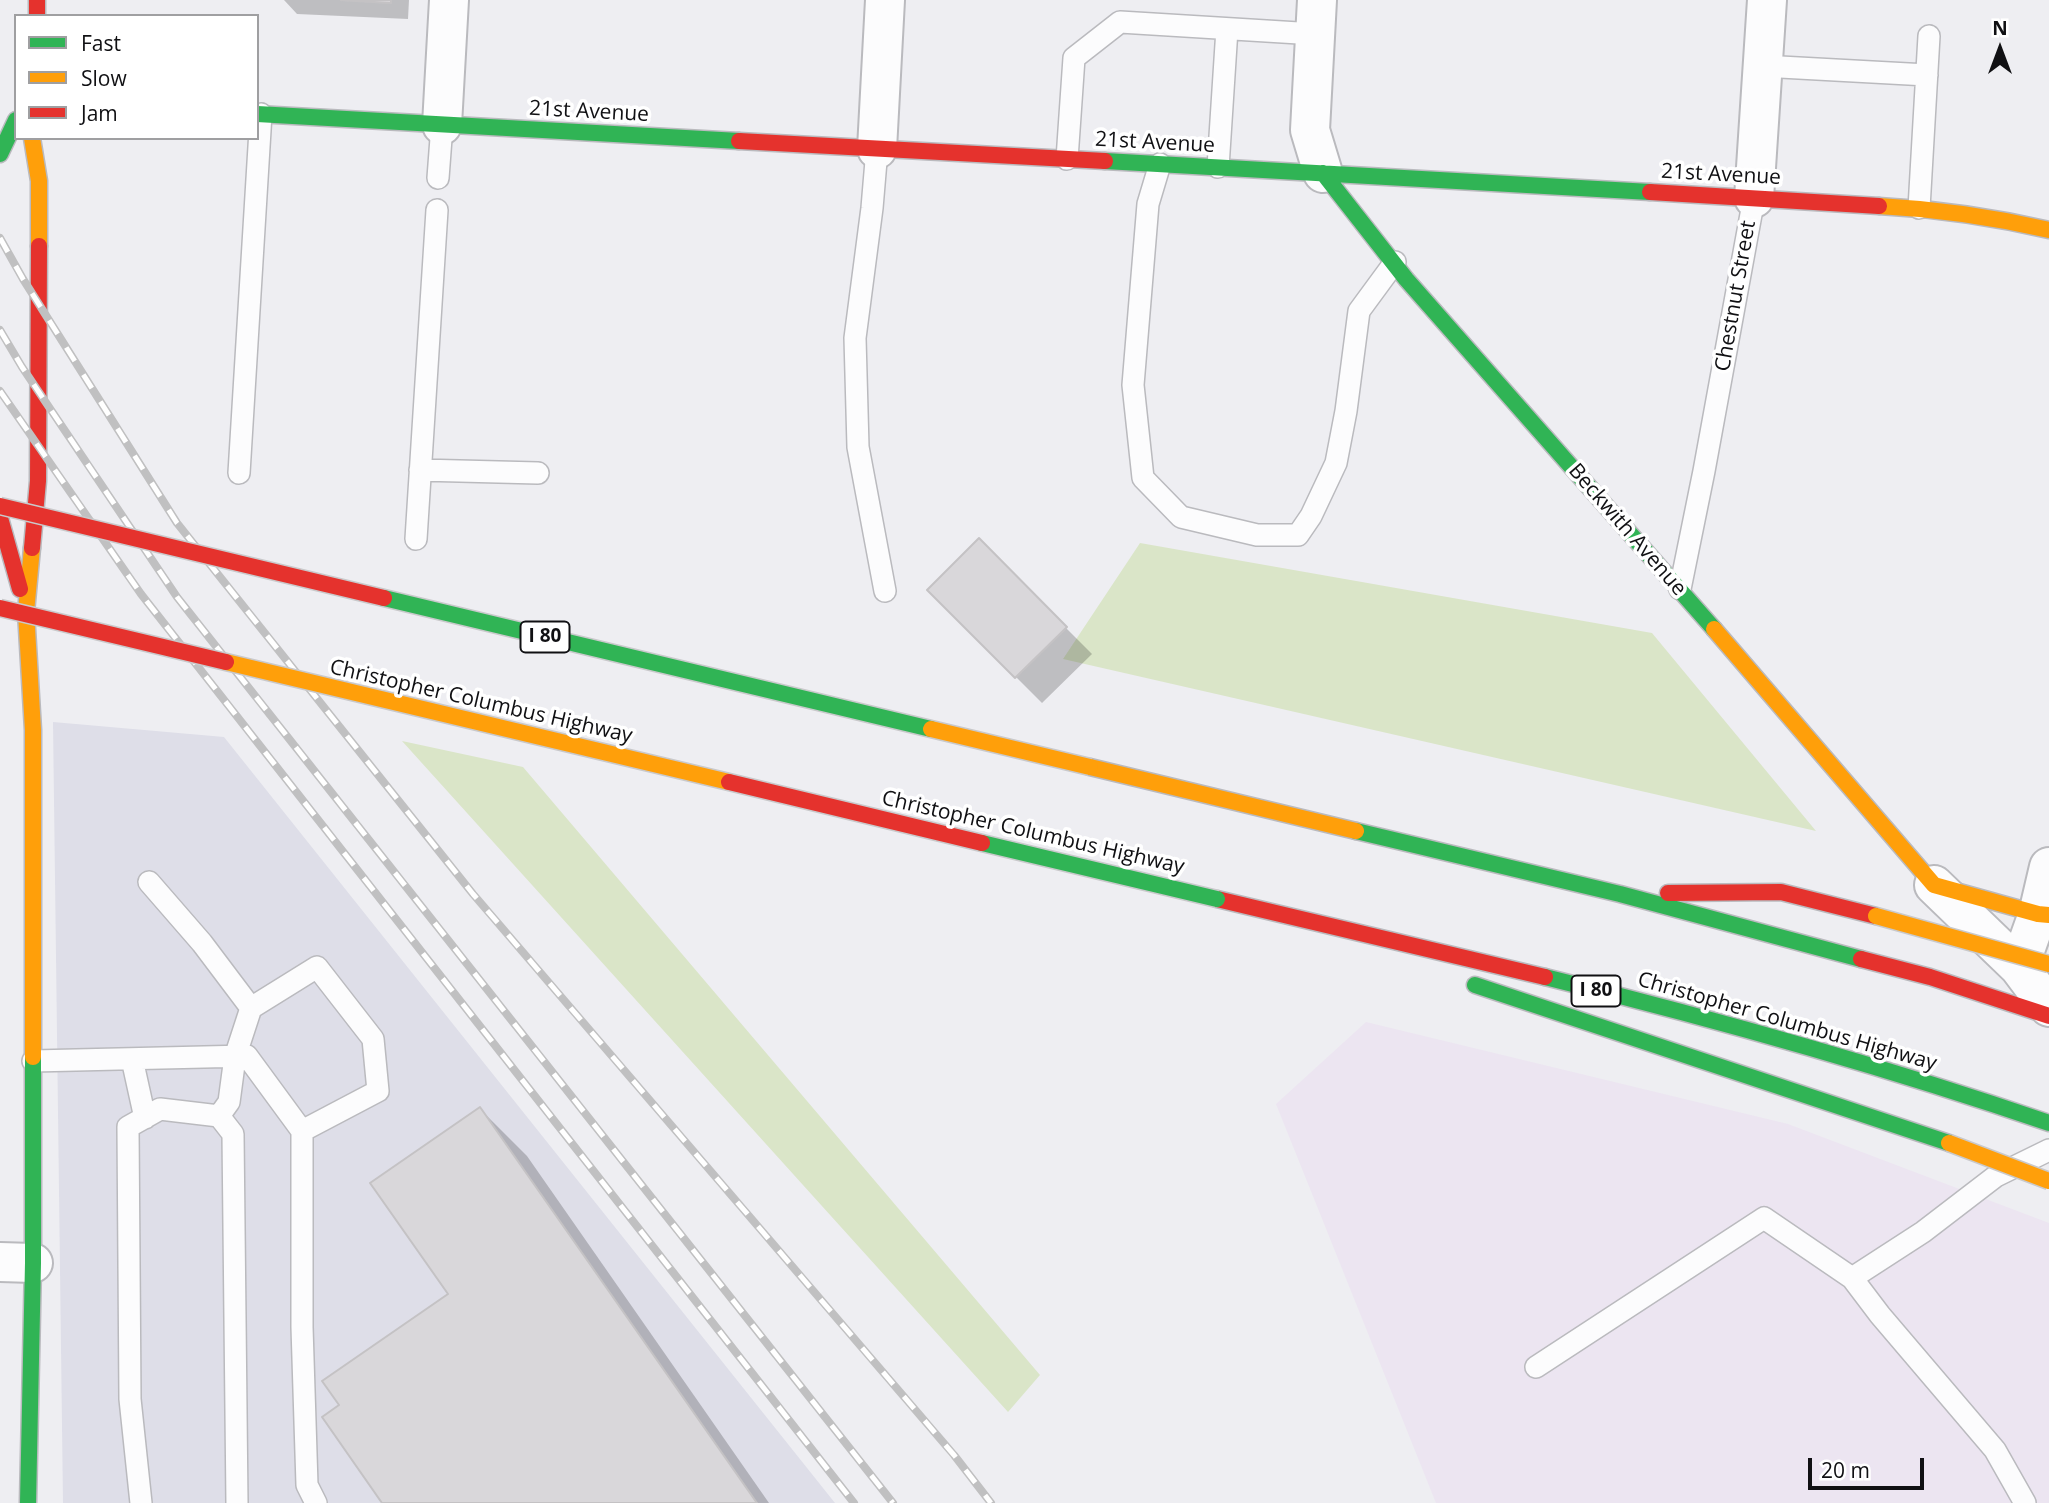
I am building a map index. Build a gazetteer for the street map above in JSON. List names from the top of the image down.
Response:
{
  "streets": {
    "main road": [
      "21st Avenue",
      "Beckwith Avenue",
      "I 80",
      "Christopher Columbus Highway"
    ],
    "street": ["Chestnut Street"]
  },
  "crossings": [
    ["21st Avenue", "Chestnut Street"],
    ["21st Avenue", "Beckwith Avenue"],
    ["Chestnut Street", "Beckwith Avenue"]
  ],
  "legend": ["Fast", "Slow", "Jam"],
  "scale_bar": "20 m",
  "north": "top"
}
